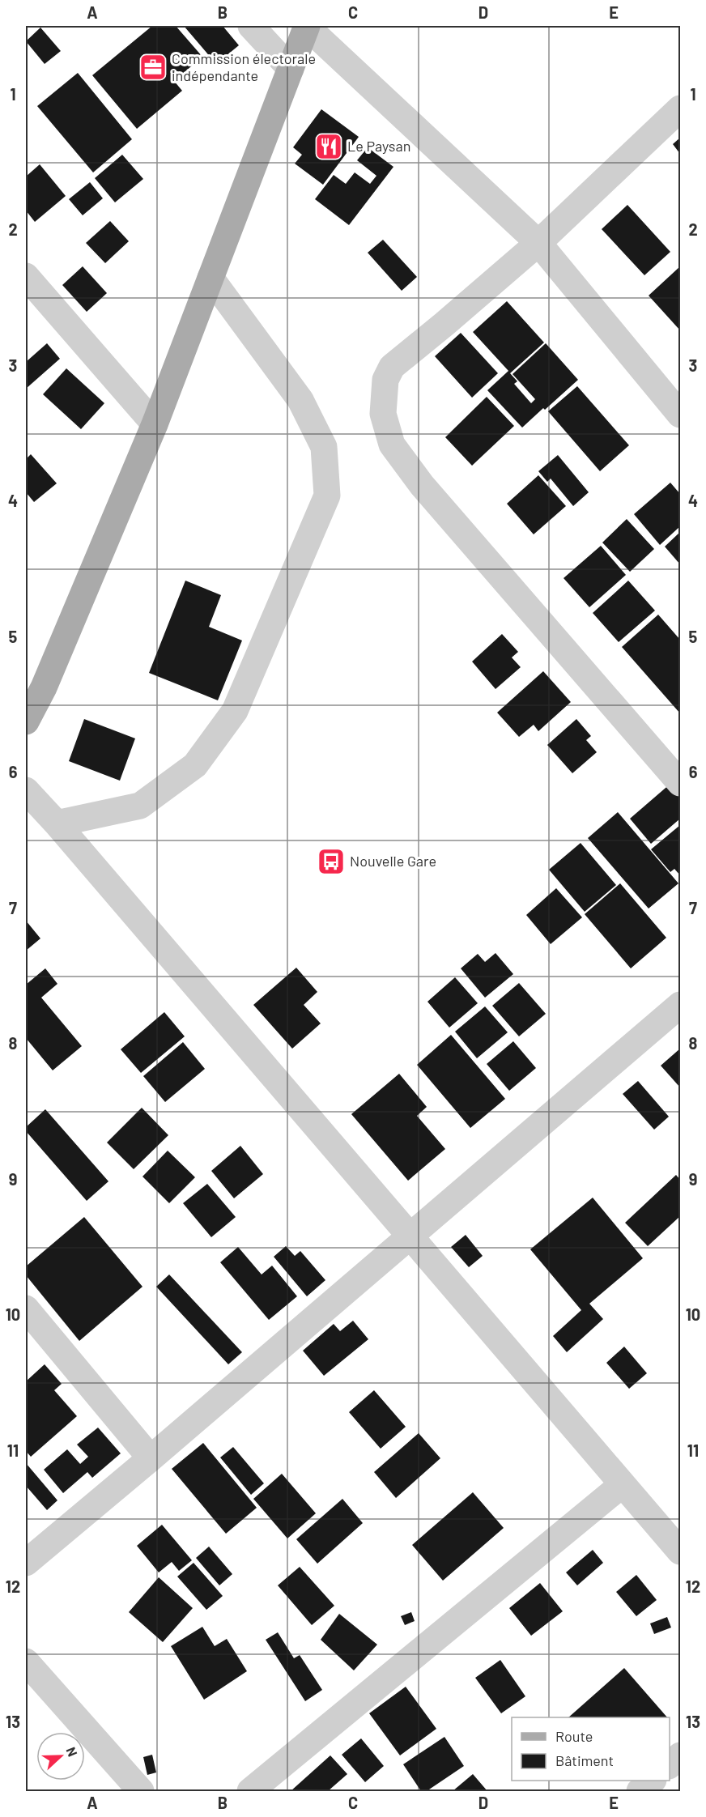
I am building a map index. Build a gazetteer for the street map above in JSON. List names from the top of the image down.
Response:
{
  "places": {
    "office": ["Commission électorale indépendante"],
    "restaurant": ["Le Paysan"],
    "bus stop": ["Nouvelle Gare"]
  },
  "legend": ["Route", "Bâtiment"],
  "north": "right",
  "grid": {
    "columns": [
      "A",
      "B",
      "C",
      "D",
      "E"
    ],
    "rows": [
      "1",
      "2",
      "3",
      "4",
      "5",
      "6",
      "7",
      "8",
      "9",
      "10",
      "11",
      "12",
      "13"
    ]
  }
}
